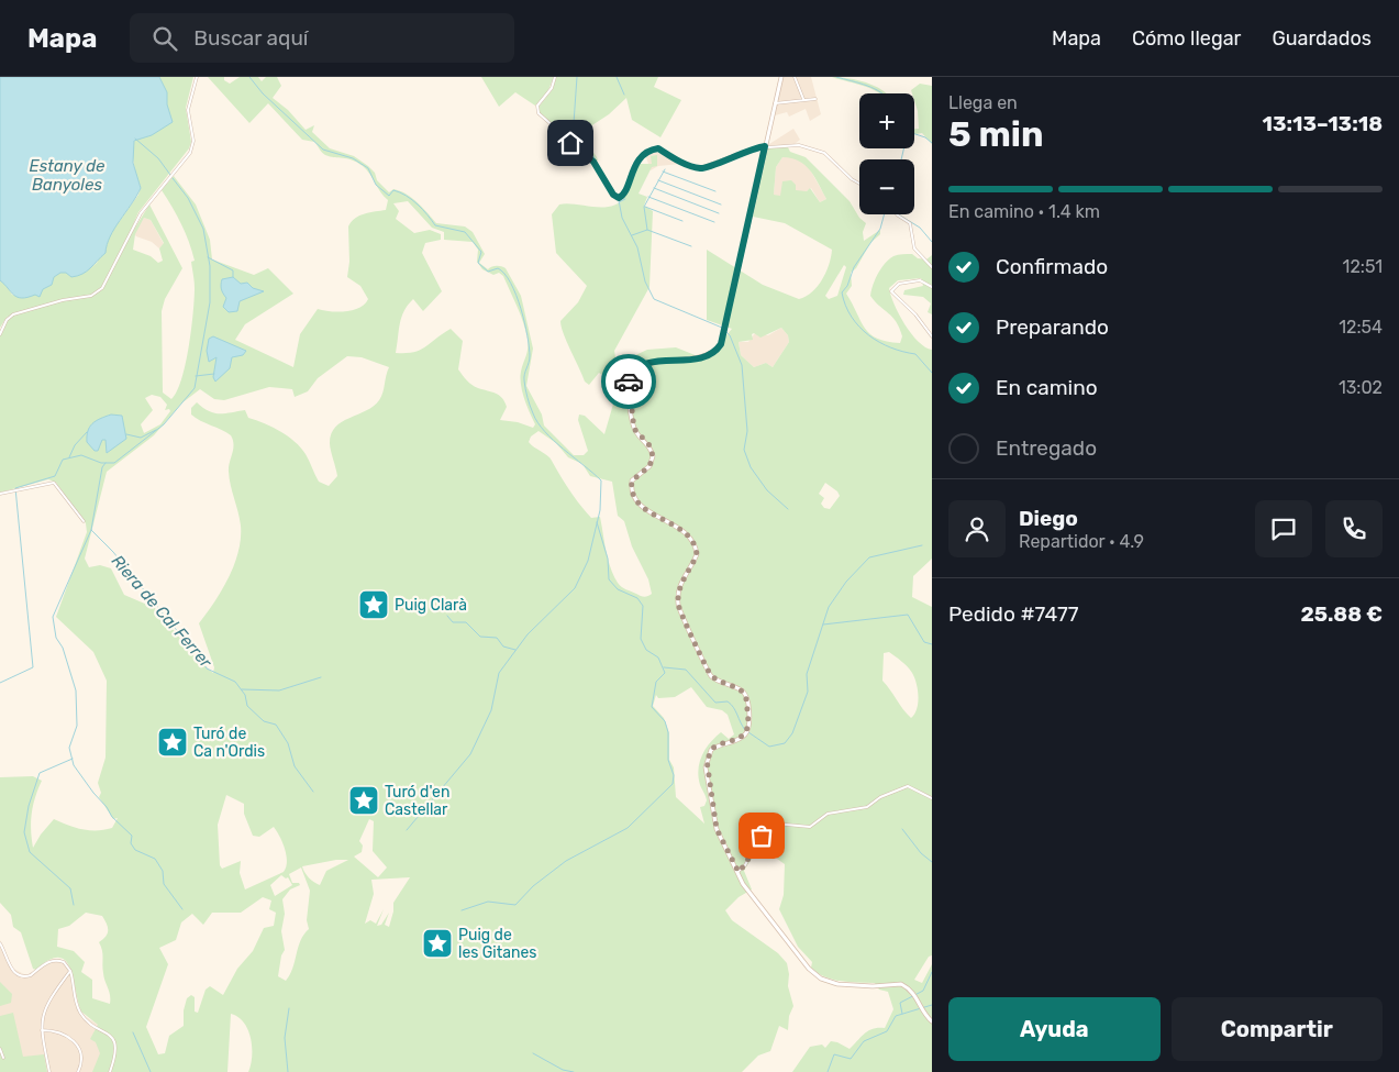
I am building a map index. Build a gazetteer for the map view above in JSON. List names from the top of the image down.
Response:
{
  "water": ["Estany de Banyoles", "Riera de Cal Ferrer"],
  "places": {
    "place": [
      "Puig Clarà",
      "Turó de Ca n'Ordis",
      "Turó d'en Castellar",
      "Puig de les Gitanes"
    ]
  },
  "page": {
    "header": "Mapa",
    "search": "Buscar aquí",
    "nav": ["Mapa", "Cómo llegar", "Guardados"],
    "heading": ["5 min", "Llega en", "13:13–13:18"],
    "panel": [
      "Diego",
      "Repartidor · 4.9",
      "Pedido #7477",
      "25.88 €"
    ],
    "map_buttons": ["+", "−"],
    "bar": "En camino · 1.4 km",
    "list": [
      ["Confirmado", "12:51"],
      ["Preparando", "12:54"],
      ["En camino", "13:02"],
      "Entregado"
    ],
    "buttons": ["Ayuda", "Compartir"]
  }
}
